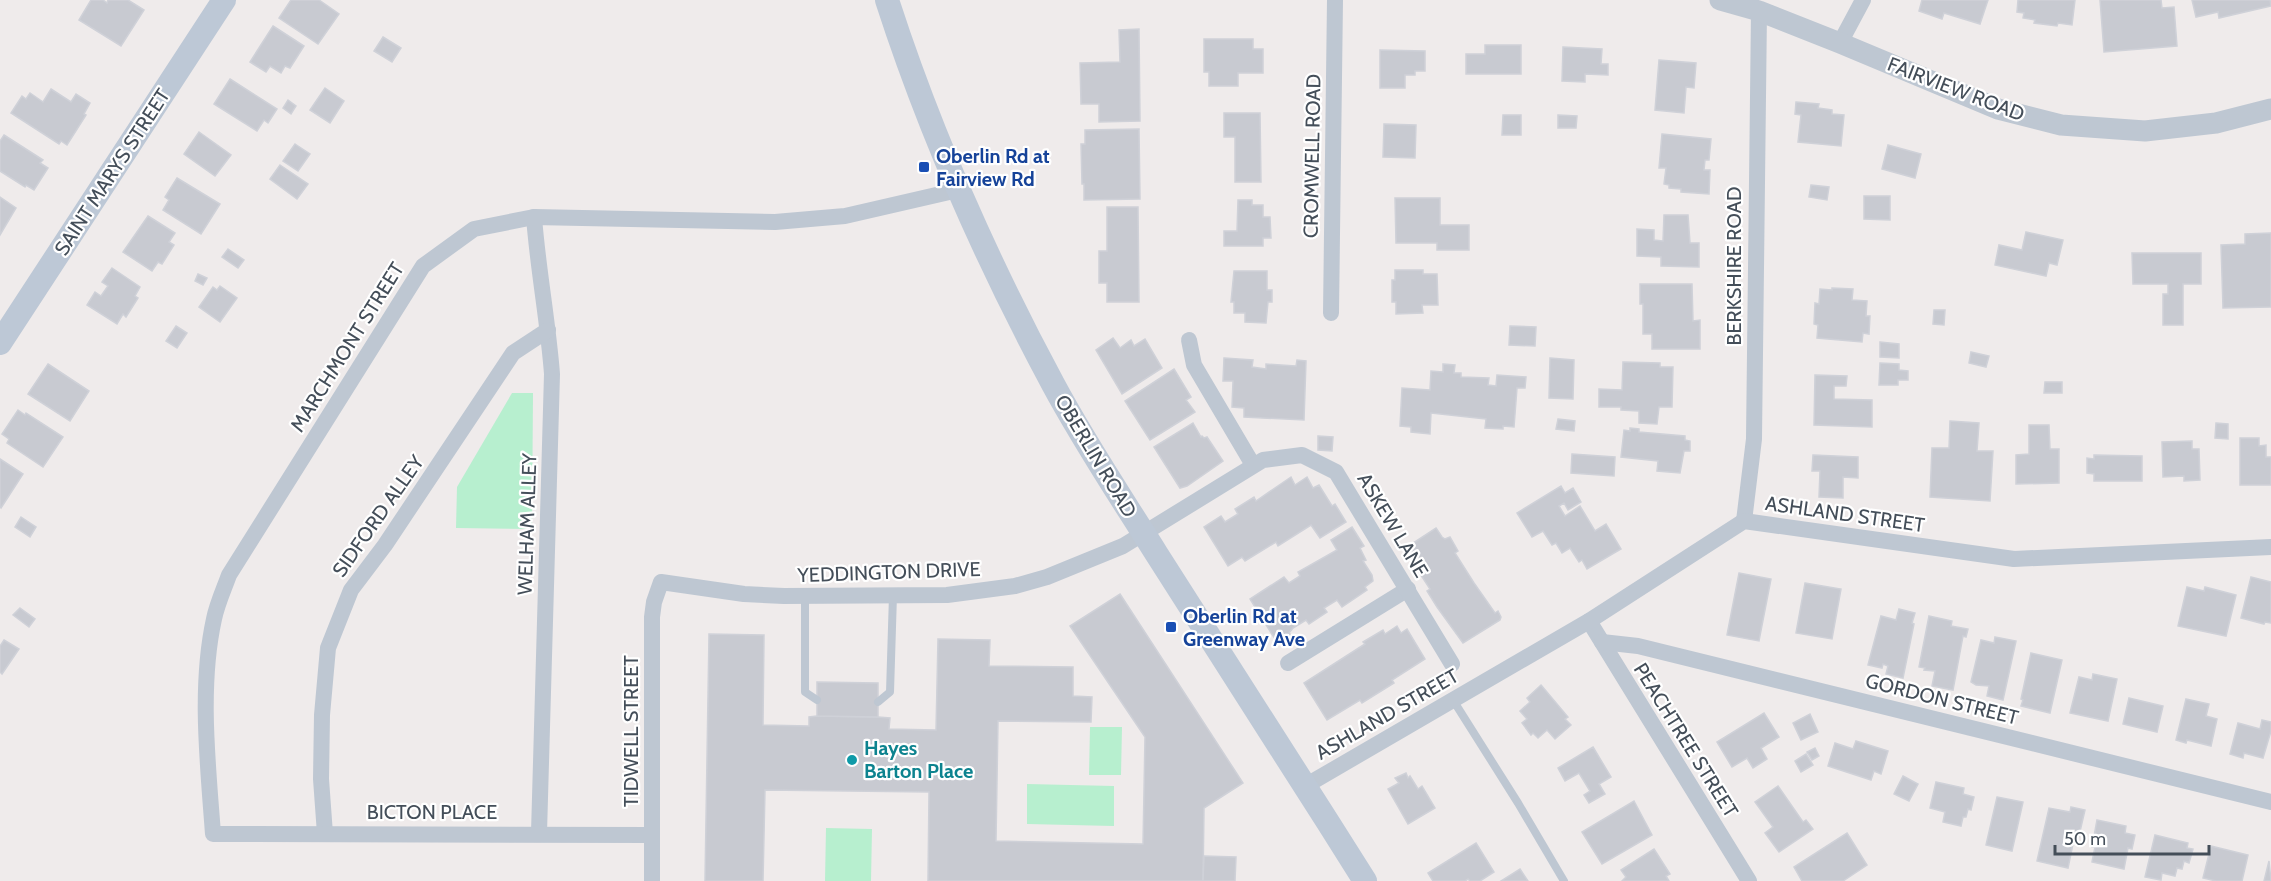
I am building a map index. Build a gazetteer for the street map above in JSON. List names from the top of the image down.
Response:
{
  "streets": {
    "main road": ["SAINT MARYS STREET", "OBERLIN ROAD"],
    "street": [
      "FAIRVIEW ROAD",
      "CROMWELL ROAD",
      "BERKSHIRE ROAD",
      "MARCHMONT STREET",
      "ASHLAND STREET",
      "SIDFORD ALLEY",
      "WELHAM ALLEY",
      "ASKEW LANE",
      "YEDDINGTON DRIVE",
      "GORDON STREET",
      "TIDWELL STREET",
      "PEACHTREE STREET",
      "BICTON PLACE"
    ]
  },
  "crossings": [
    ["FAIRVIEW ROAD", "BERKSHIRE ROAD"],
    ["BERKSHIRE ROAD", "ASHLAND STREET"],
    ["MARCHMONT STREET", "OBERLIN ROAD"],
    ["MARCHMONT STREET", "WELHAM ALLEY"],
    ["MARCHMONT STREET", "BICTON PLACE"],
    ["OBERLIN ROAD", "ASHLAND STREET"],
    ["OBERLIN ROAD", "ASKEW LANE"],
    ["OBERLIN ROAD", "YEDDINGTON DRIVE"],
    ["ASHLAND STREET", "PEACHTREE STREET"],
    ["SIDFORD ALLEY", "WELHAM ALLEY"],
    ["SIDFORD ALLEY", "BICTON PLACE"],
    ["WELHAM ALLEY", "BICTON PLACE"],
    ["ASKEW LANE", "YEDDINGTON DRIVE"],
    ["YEDDINGTON DRIVE", "TIDWELL STREET"],
    ["GORDON STREET", "PEACHTREE STREET"],
    ["TIDWELL STREET", "BICTON PLACE"]
  ],
  "places": {
    "transit": ["Oberlin Rd at Fairview Rd", "Oberlin Rd at Greenway Ave"],
    "other": ["Hayes Barton Place"]
  },
  "scale_bar": "50 m"
}
